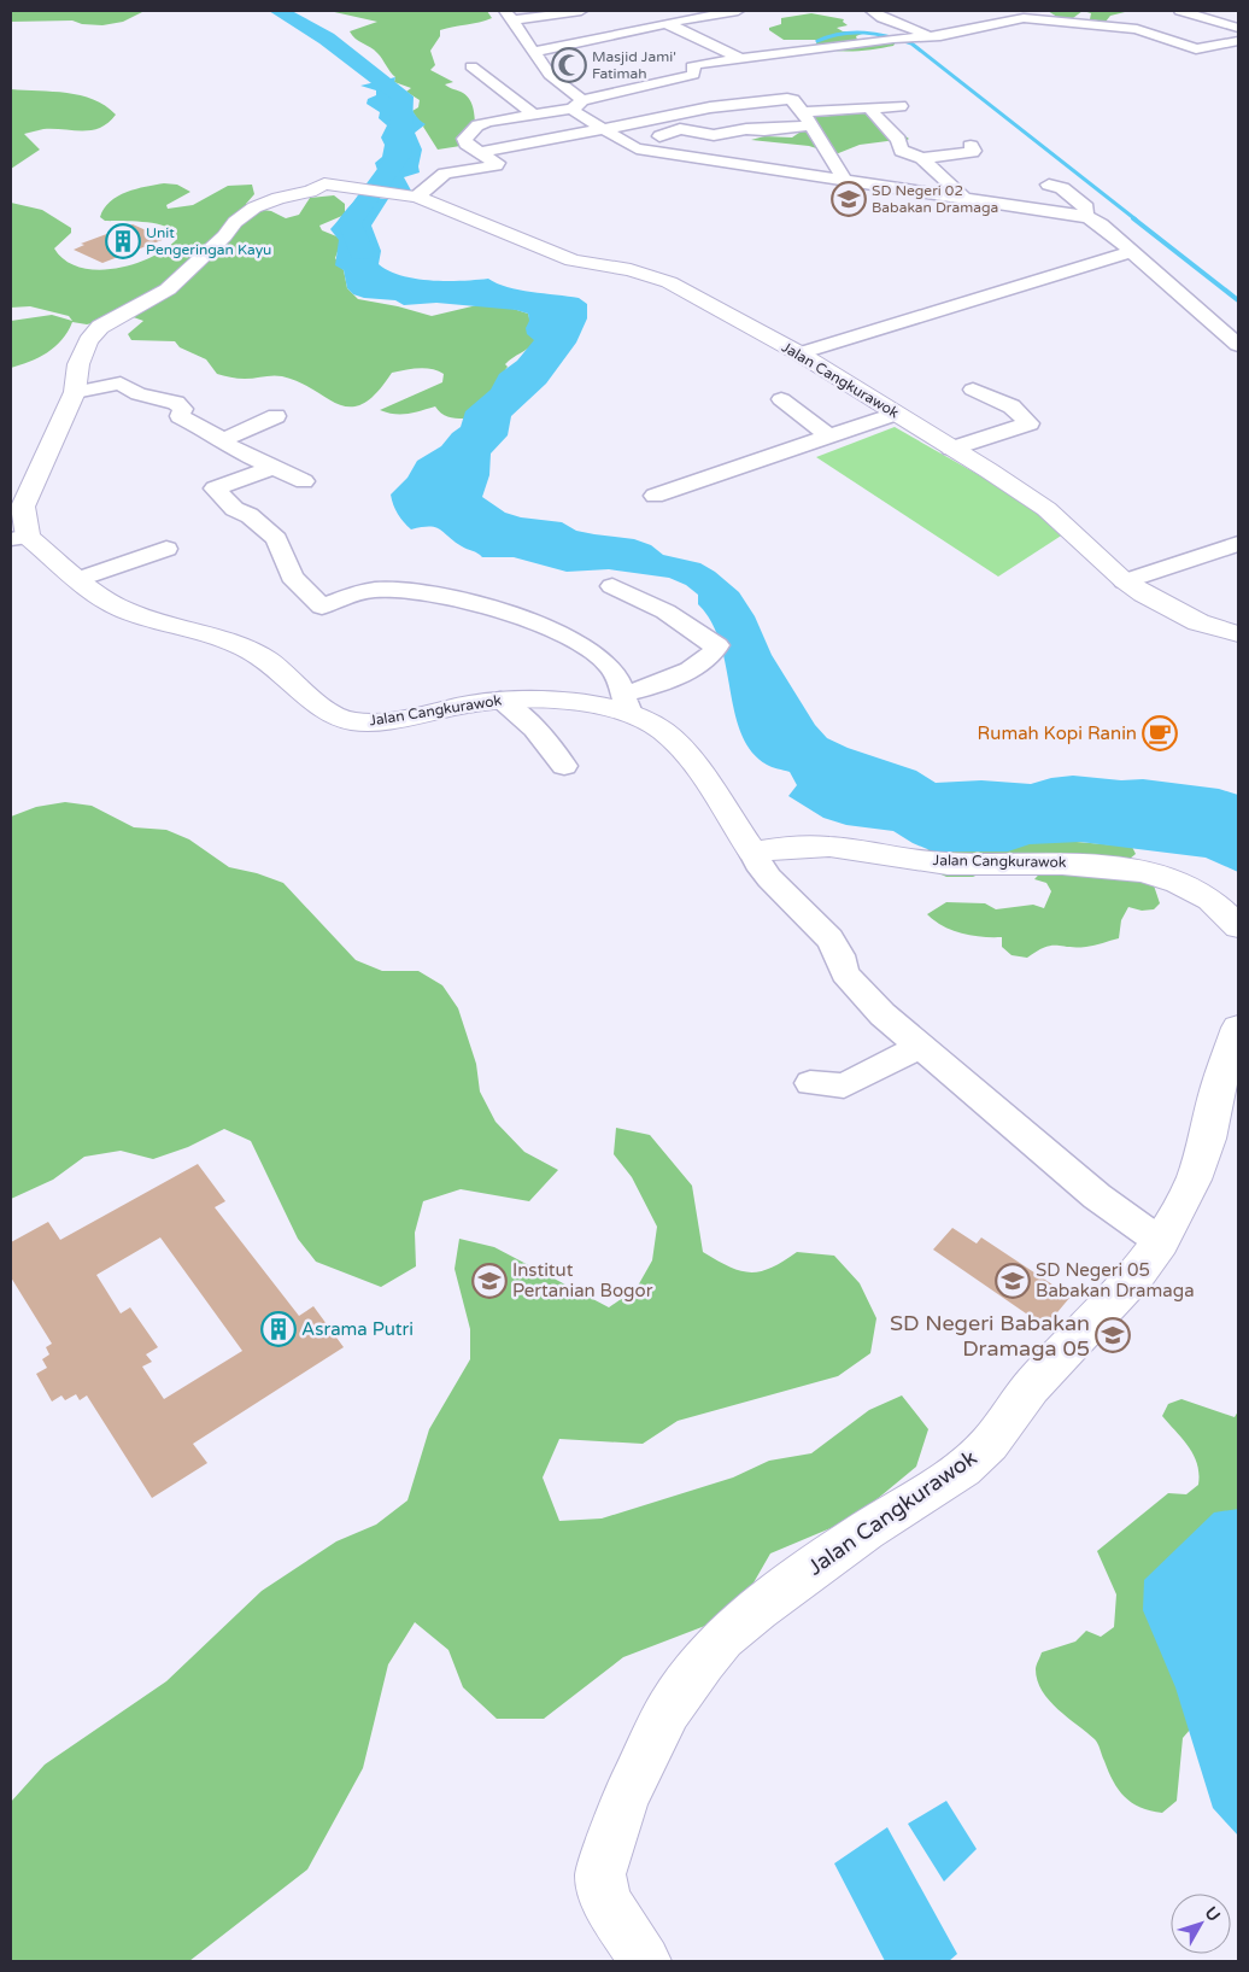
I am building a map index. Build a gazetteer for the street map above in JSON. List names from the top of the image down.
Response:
{
  "streets": {
    "street": ["Jalan Cangkurawok"]
  },
  "places": {
    "mosque": ["Masjid Jami' Fatimah"],
    "school or university": [
      "SD Negeri 02 Babakan Dramaga",
      "Institut Pertanian Bogor",
      "SD Negeri 05 Babakan Dramaga",
      "SD Negeri Babakan Dramaga 05"
    ],
    "building": ["Unit Pengeringan Kayu", "Asrama Putri"],
    "cafe": ["Rumah Kopi Ranin"]
  },
  "north": "top right"
}
